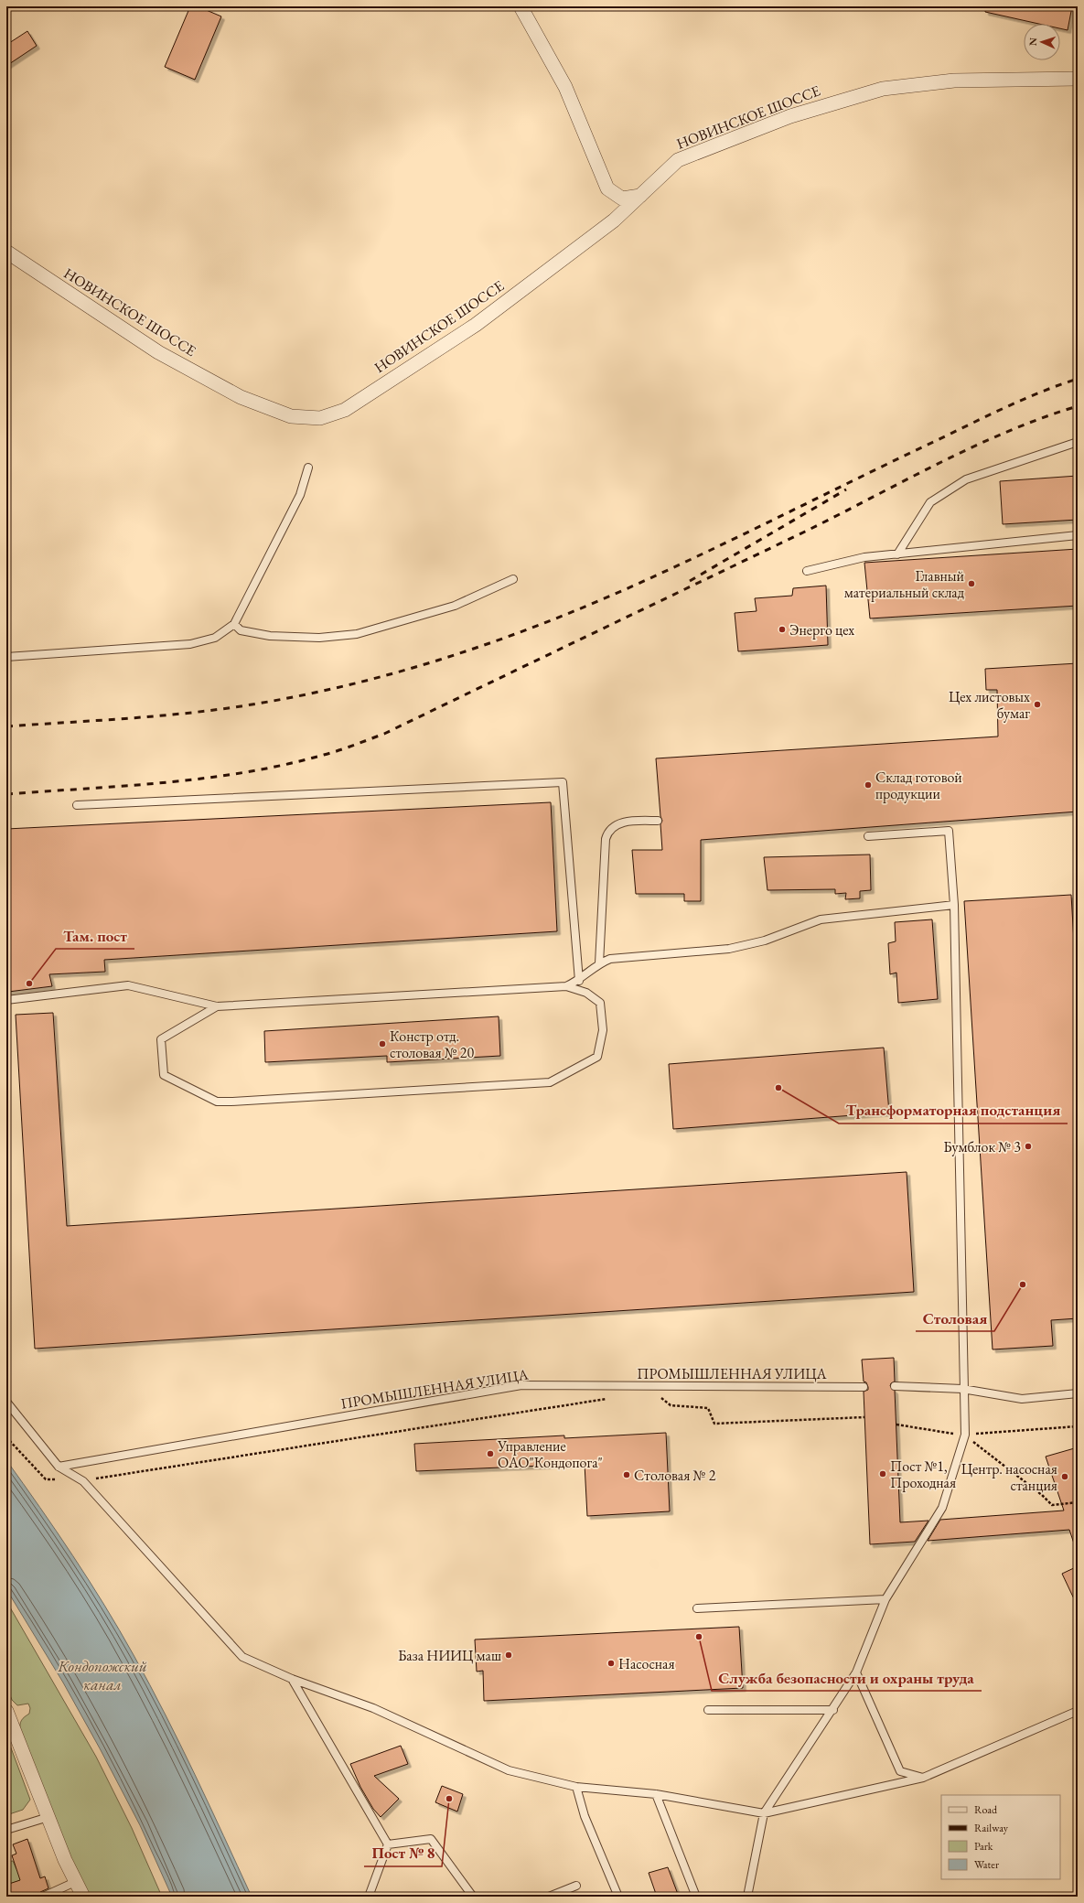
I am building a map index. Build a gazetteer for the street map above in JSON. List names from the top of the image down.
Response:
{
  "streets": {
    "street": ["НОВИНСКОЕ ШОССЕ"],
    "lane": ["ПРОМЫШЛЕННАЯ УЛИЦА"]
  },
  "water": ["Кондопожский канал"],
  "places": [
    "Главный материальный склад",
    "Энерго цех",
    "Цех листовых бумаг",
    "Склад готовой продукции",
    "Там. пост",
    "Констр отд. столовая № 20",
    "Трансформаторная подстанция",
    "Бумблок № 3",
    "Столовая",
    "Управление ОАО\"Кондопога\"",
    "Пост №1, Проходная",
    "Столовая № 2",
    "Центр. насосная станция",
    "Служба безопасности и охраны труда",
    "База НИИЦ маш",
    "Насосная",
    "Пост № 8"
  ],
  "legend": [
    "Road",
    "Railway",
    "Park",
    "Water"
  ],
  "north": "left"
}
